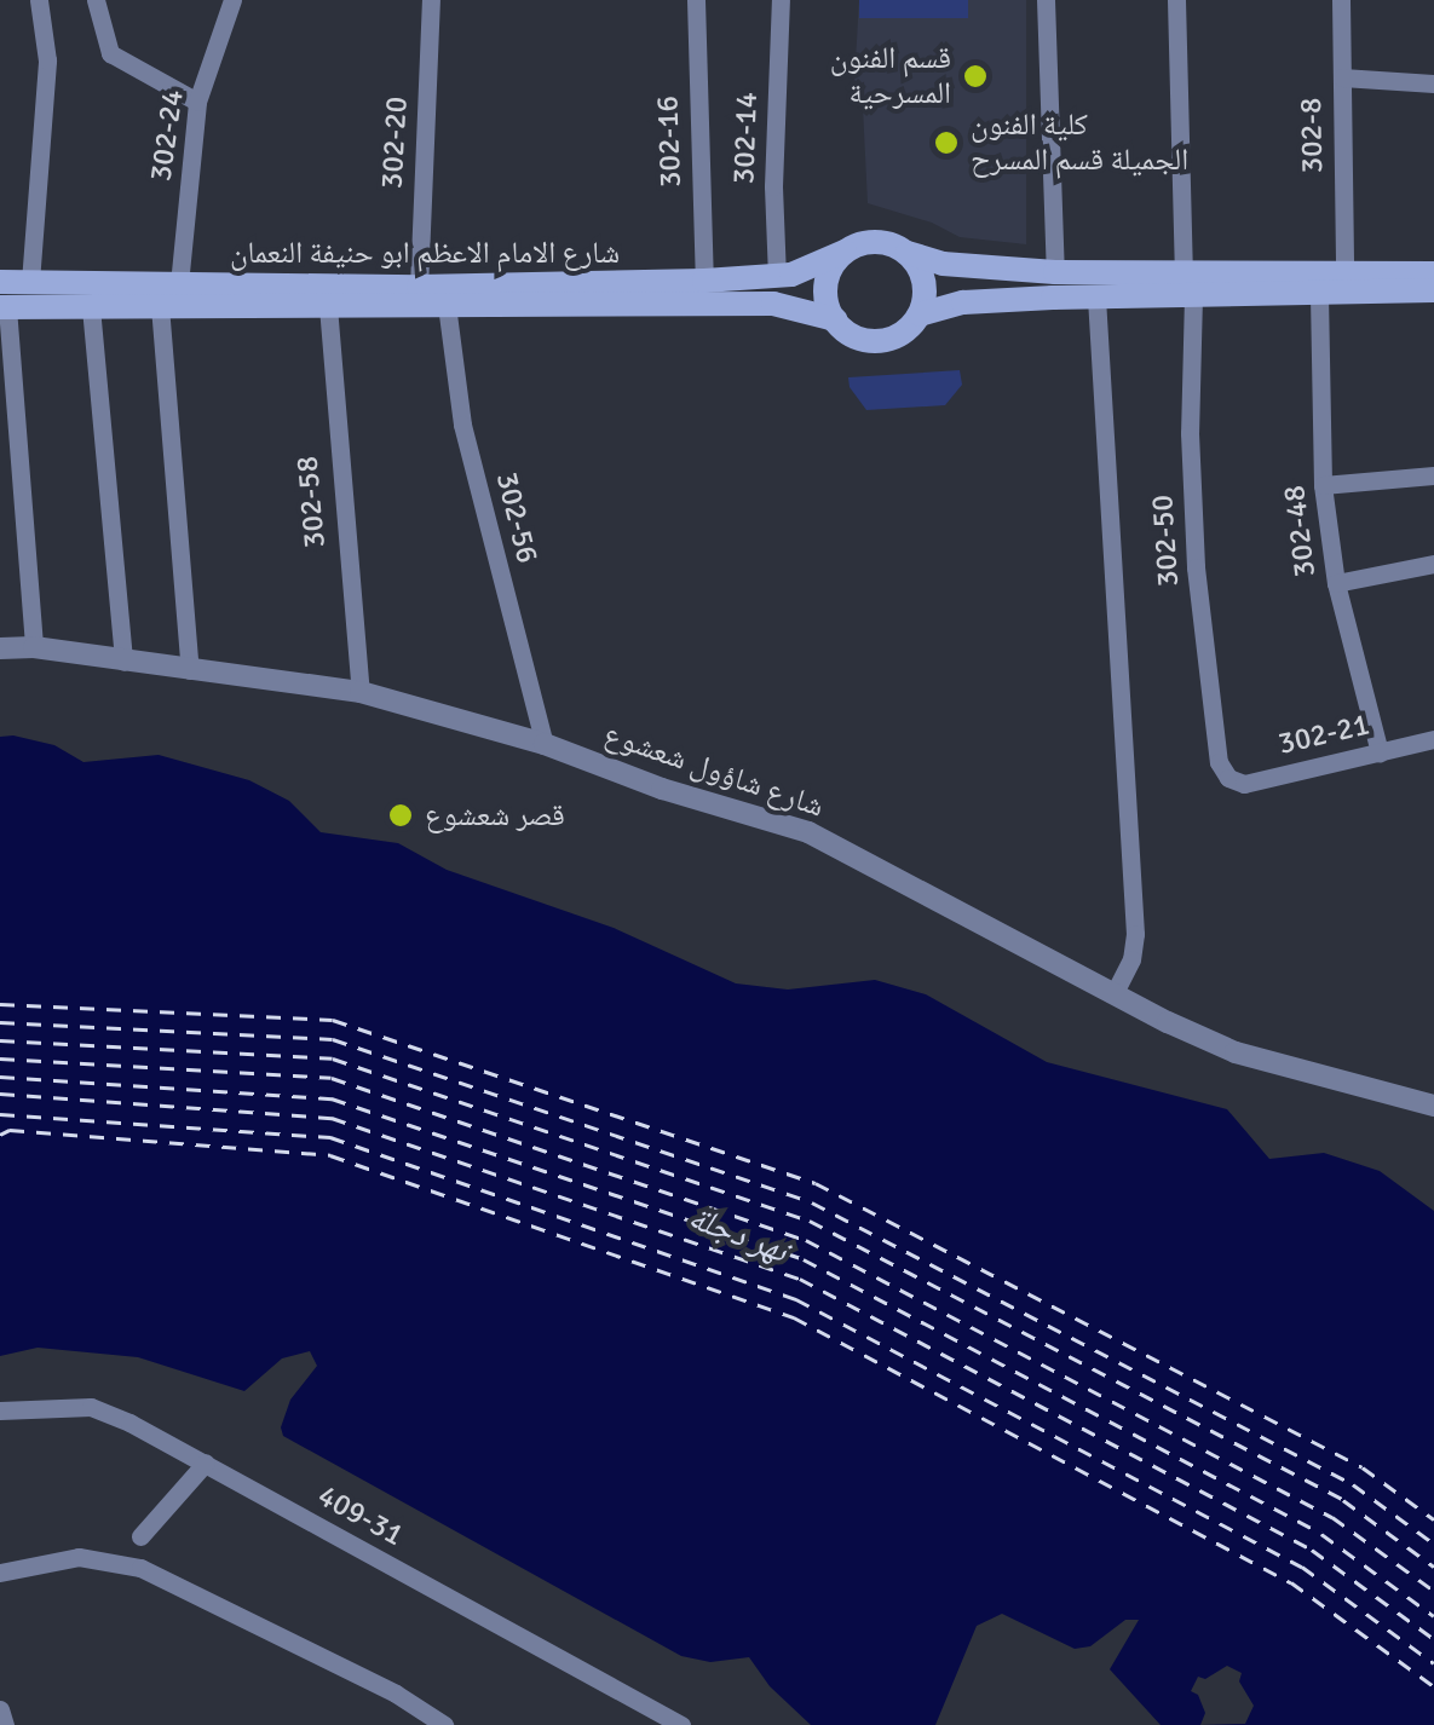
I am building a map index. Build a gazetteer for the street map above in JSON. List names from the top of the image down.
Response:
{
  "streets": {
    "main road": ["شارع الامام الاعظم ابو حنيفة النعمان"],
    "street": [
      "302-24",
      "302-8",
      "302-14",
      "302-16",
      "302-20",
      "302-58",
      "302-56",
      "302-48",
      "302-50",
      "302-21",
      "شارع شاؤول شعشوع",
      "409-31"
    ]
  },
  "crossings": [
    ["302-24", "شارع الامام الاعظم ابو حنيفة النعمان"],
    ["302-14", "شارع الامام الاعظم ابو حنيفة النعمان"],
    ["302-16", "شارع الامام الاعظم ابو حنيفة النعمان"],
    ["302-20", "شارع الامام الاعظم ابو حنيفة النعمان"],
    ["شارع الامام الاعظم ابو حنيفة النعمان", "302-58"],
    ["شارع الامام الاعظم ابو حنيفة النعمان", "302-56"],
    ["302-58", "شارع شاؤول شعشوع"],
    ["302-56", "شارع شاؤول شعشوع"],
    ["302-48", "302-21"],
    ["302-50", "302-21"]
  ],
  "water": ["نهر دجلة"],
  "places": ["قسم الفنون المسرحية", "كلية الفنون الجميلة قسم المسرح", "قصر شعشوع"]
}
